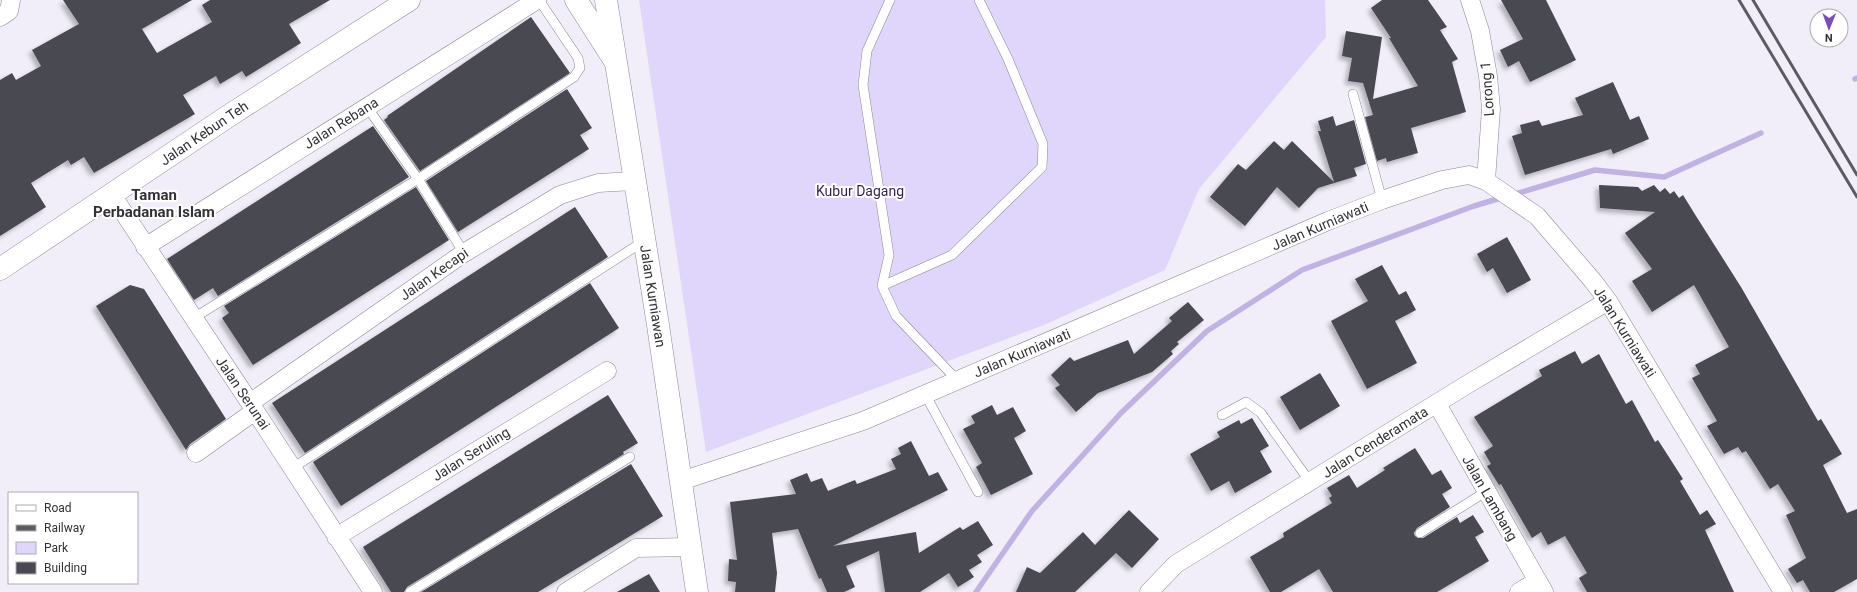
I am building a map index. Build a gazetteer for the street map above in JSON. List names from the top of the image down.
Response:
{
  "streets": {
    "street": [
      "Lorong 1",
      "Jalan Rebana",
      "Jalan Kebun Teh",
      "Jalan Kurniawati",
      "Jalan Kecapi",
      "Jalan Kurniawan",
      "Jalan Serunai",
      "Jalan Cenderamata",
      "Jalan Seruling",
      "Jalan Lambang"
    ]
  },
  "crossings": [
    ["Lorong 1", "Jalan Kurniawati"],
    ["Jalan Rebana", "Jalan Serunai"],
    ["Jalan Kebun Teh", "Jalan Serunai"],
    ["Jalan Kurniawati", "Jalan Kurniawan"],
    ["Jalan Kurniawati", "Jalan Cenderamata"],
    ["Jalan Kecapi", "Jalan Kurniawan"],
    ["Jalan Kecapi", "Jalan Serunai"],
    ["Jalan Serunai", "Jalan Seruling"],
    ["Jalan Cenderamata", "Jalan Lambang"]
  ],
  "districts": ["Taman Perbadanan Islam"],
  "parks": ["Kubur Dagang"],
  "legend": [
    "Road",
    "Railway",
    "Park",
    "Building"
  ],
  "north": "bottom"
}
